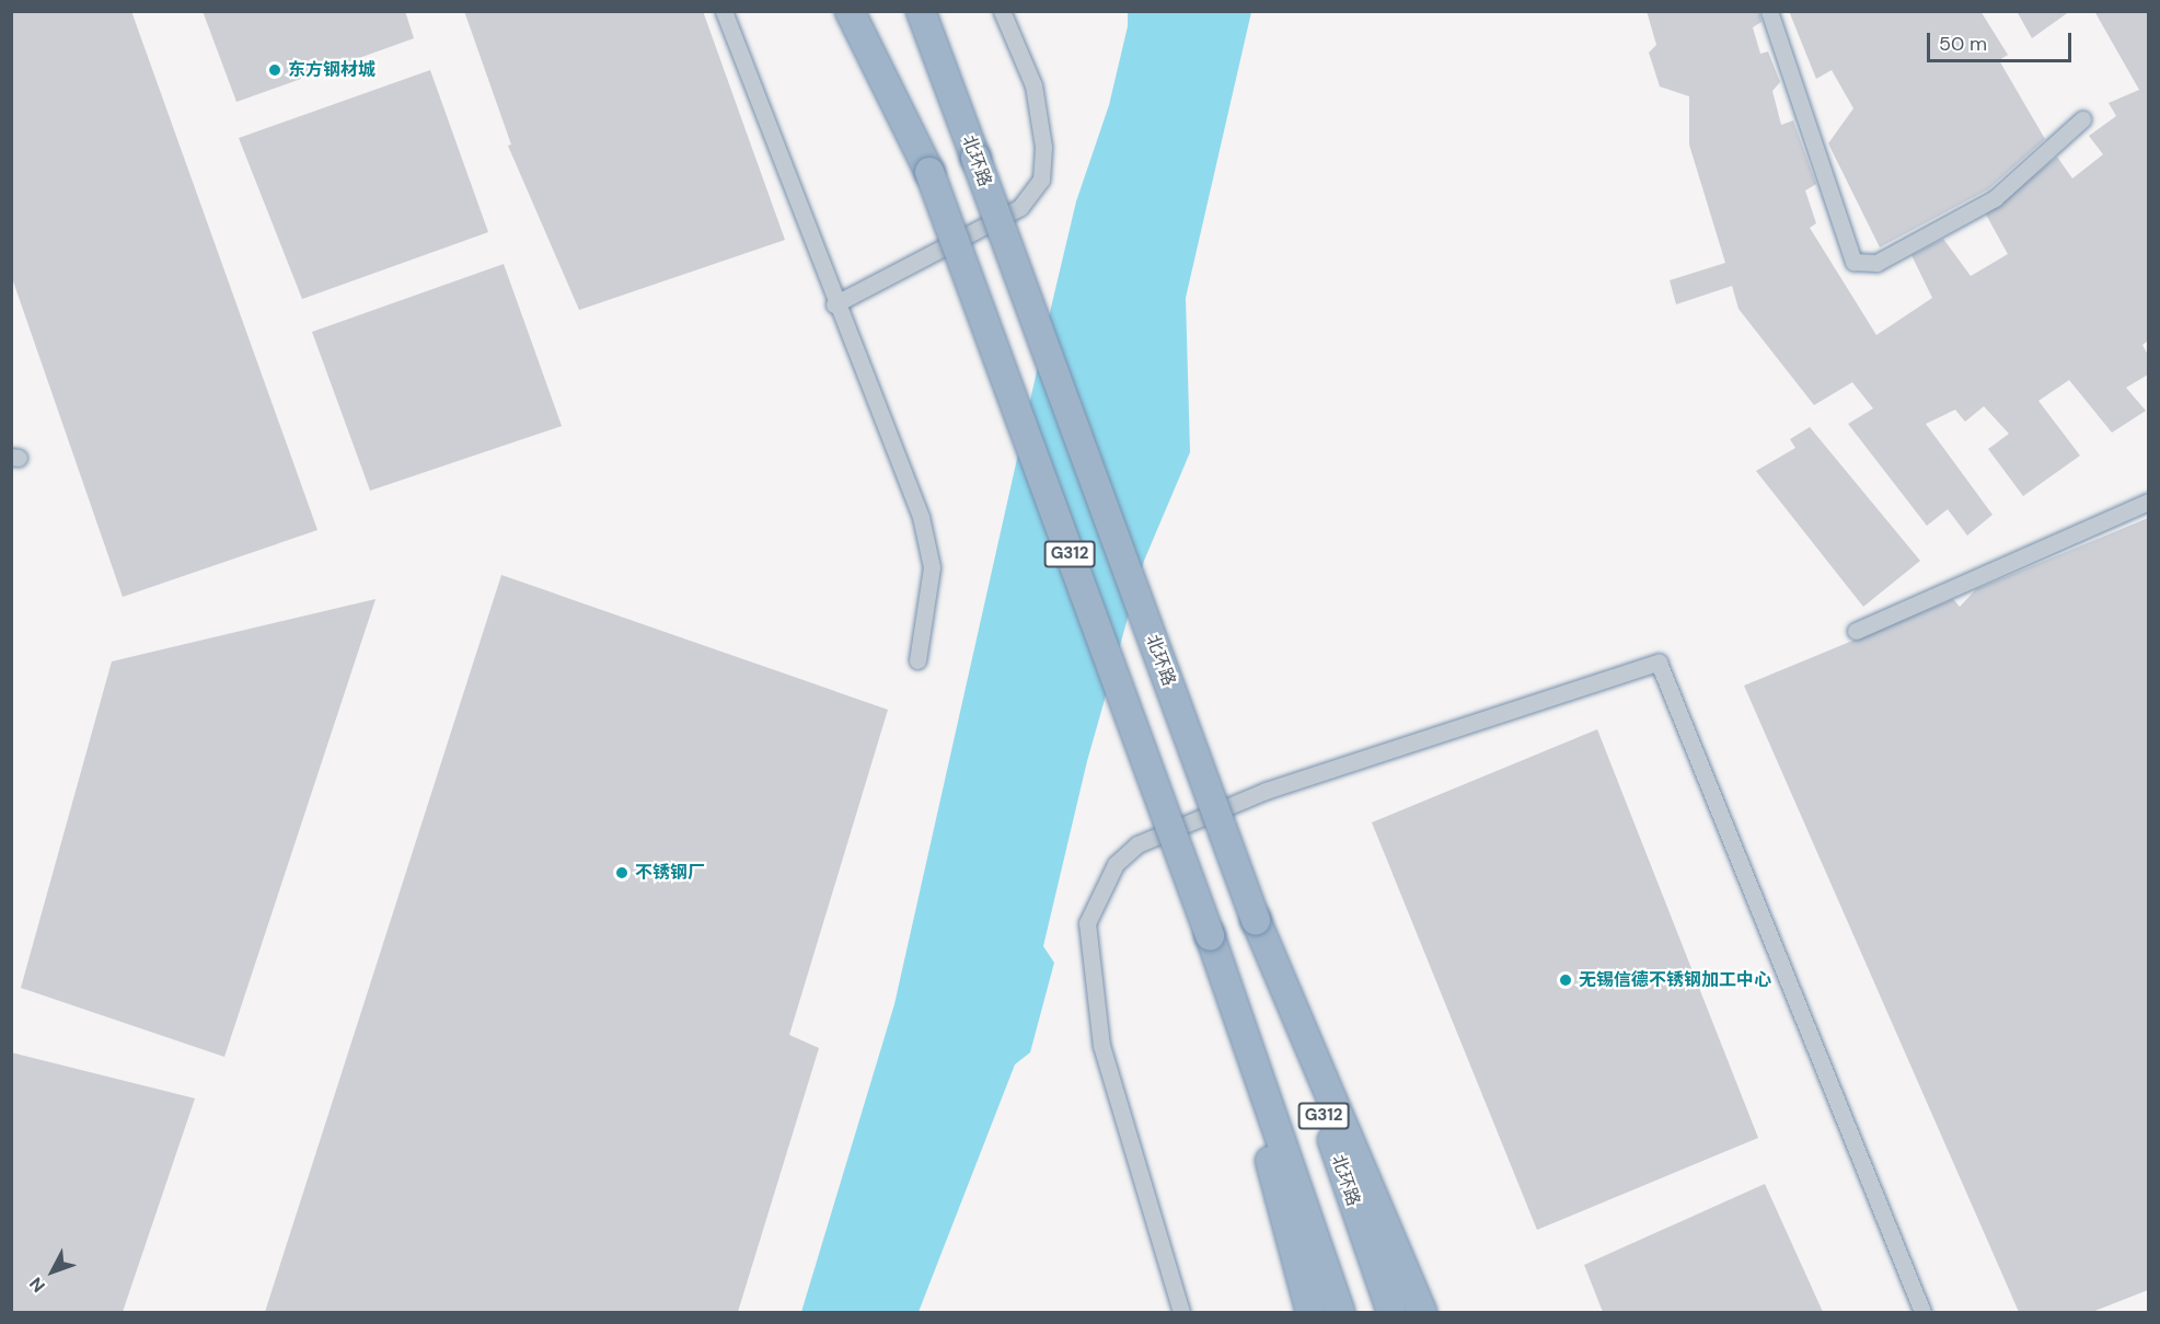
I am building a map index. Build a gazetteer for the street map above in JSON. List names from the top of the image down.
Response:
{
  "streets": {
    "highway": ["北环路", "G312"]
  },
  "places": ["东方钢材城", "不锈钢厂", "无锡信德不锈钢加工中心"],
  "scale_bar": "50 m",
  "north": "bottom left"
}
